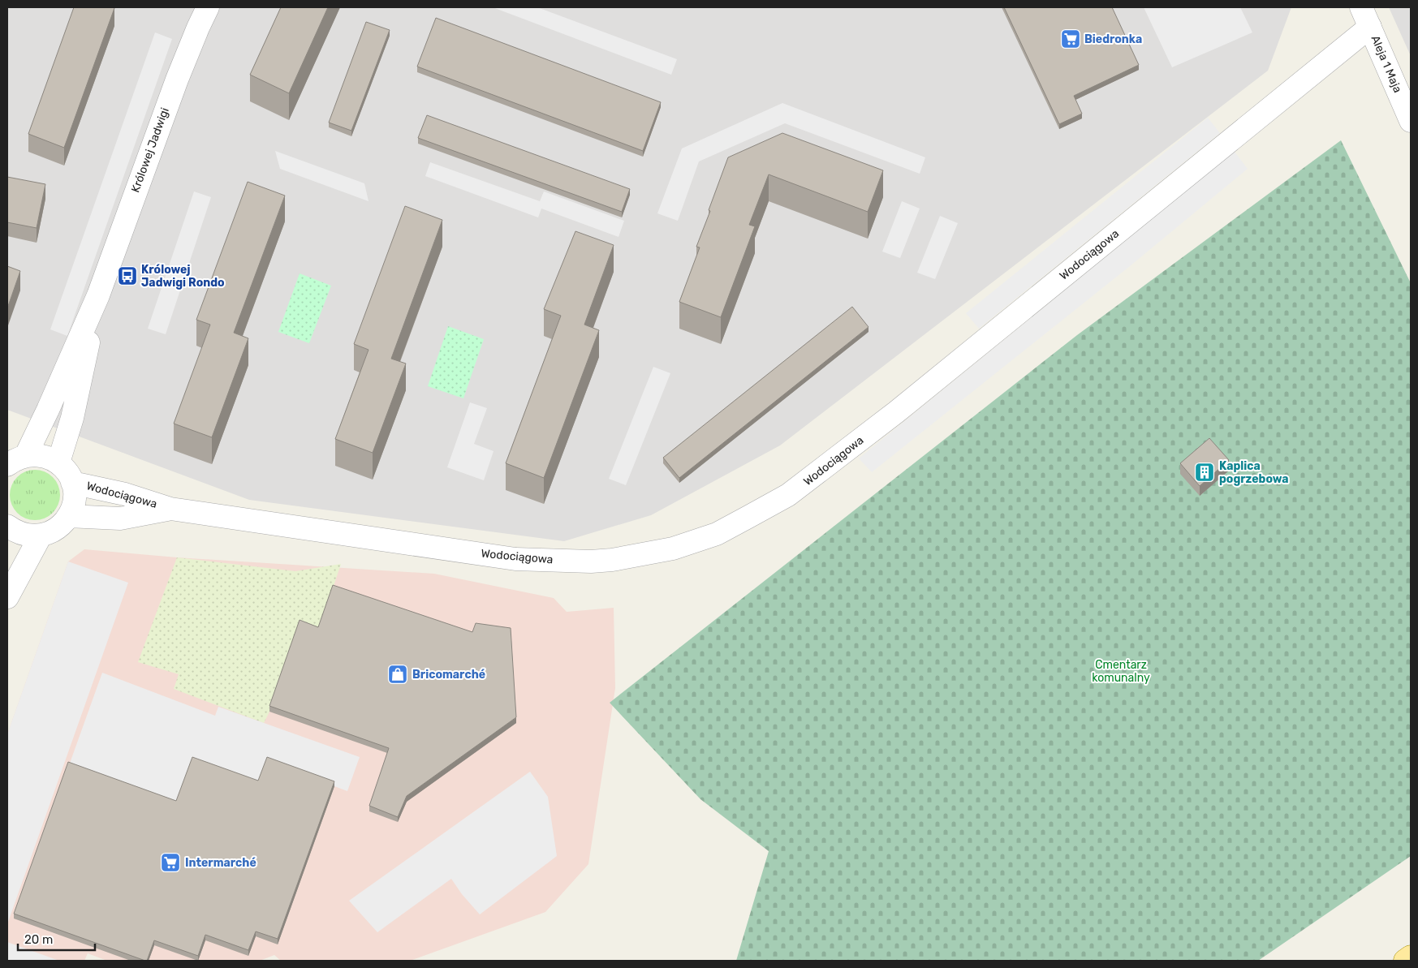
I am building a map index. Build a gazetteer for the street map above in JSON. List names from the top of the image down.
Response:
{
  "streets": {
    "street": ["Aleja 1 Maja", "Królowej Jadwigi", "Wodociągowa"]
  },
  "crossings": [
    ["Aleja 1 Maja", "Wodociągowa"]
  ],
  "parks": ["Cmentarz komunalny"],
  "places": {
    "supermarket": ["Biedronka", "Intermarché"],
    "bus stop": ["Królowej Jadwigi Rondo"],
    "building": ["Kaplica pogrzebowa"],
    "shop": ["Bricomarché"]
  },
  "scale_bar": "20 m"
}
